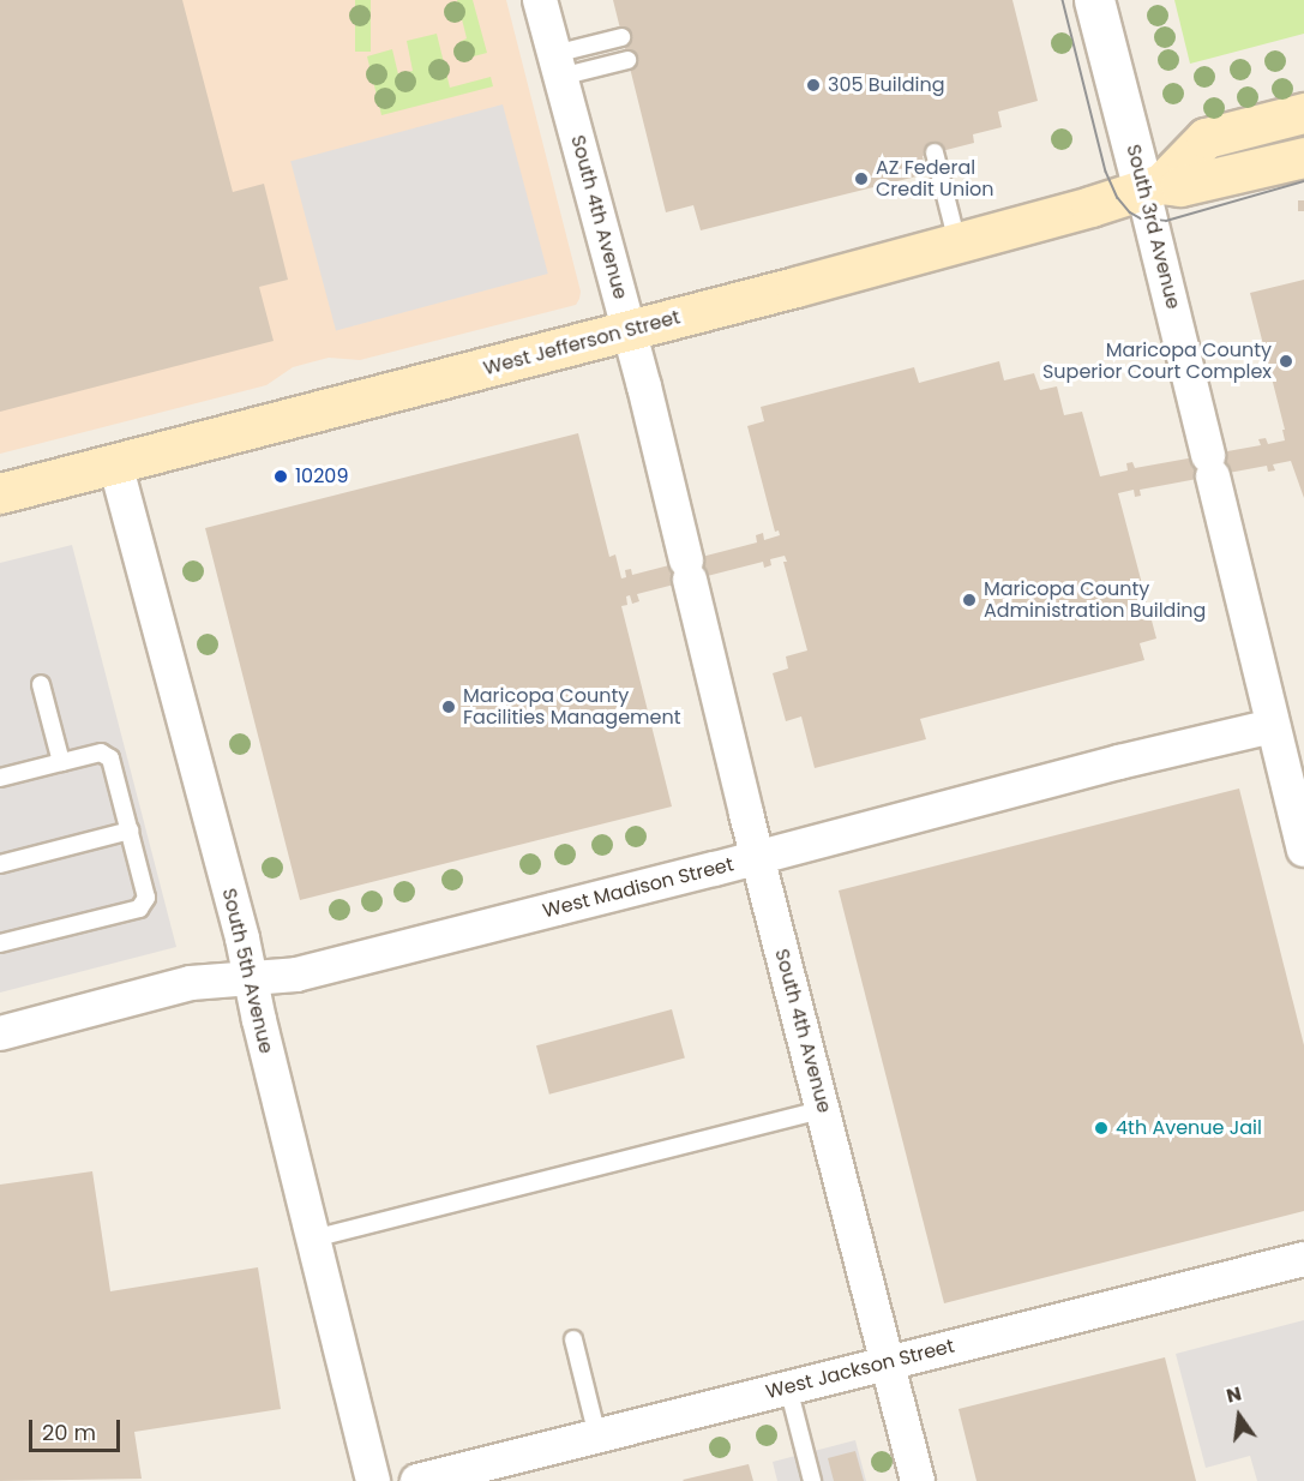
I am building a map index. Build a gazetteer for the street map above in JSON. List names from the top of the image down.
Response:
{
  "streets": {
    "main road": ["West Jefferson Street"],
    "street": [
      "South 4th Avenue",
      "South 3rd Avenue",
      "West Madison Street",
      "South 5th Avenue",
      "West Jackson Street"
    ]
  },
  "crossings": [
    ["South 4th Avenue", "West Jefferson Street"],
    ["South 4th Avenue", "West Madison Street"],
    ["South 4th Avenue", "West Jackson Street"],
    ["South 3rd Avenue", "West Jefferson Street"],
    ["South 3rd Avenue", "West Madison Street"],
    ["West Jefferson Street", "South 5th Avenue"],
    ["West Madison Street", "South 5th Avenue"]
  ],
  "places": [
    "305 Building",
    "AZ Federal Credit Union",
    "Maricopa County Superior Court Complex",
    "10209",
    "Maricopa County Administration Building",
    "Maricopa County Facilities Management",
    "4th Avenue Jail"
  ],
  "scale_bar": "20 m",
  "north": "top"
}
